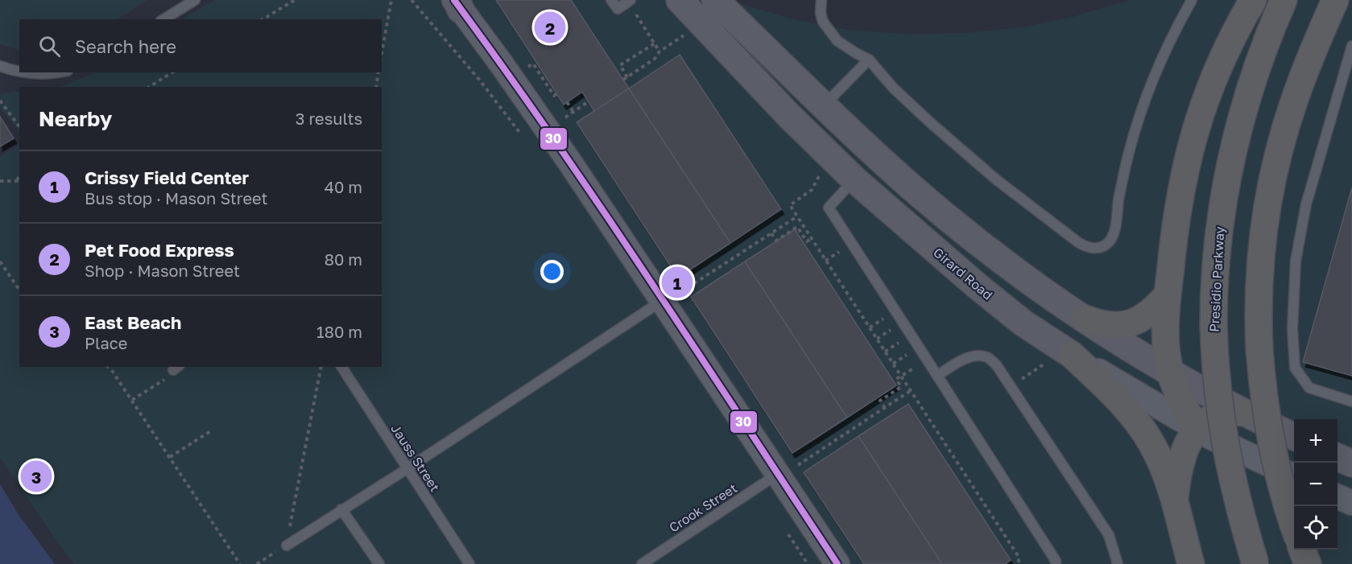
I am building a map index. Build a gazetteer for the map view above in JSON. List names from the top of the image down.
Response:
{
  "streets": {
    "highway": ["Presidio Parkway"],
    "main road": ["Girard Road"],
    "lane": ["Jauss Street", "Crook Street"]
  },
  "lines": ["transit line 30"],
  "page": {
    "pins": ["2", "1", "3"],
    "search": "Search here",
    "heading": ["Nearby", "3 results"],
    "list": [
      {
        "mark": "1",
        "name": "Crissy Field Center",
        "note": "Bus stop · Mason Street",
        "value": "40 m"
      },
      {
        "mark": "2",
        "name": "Pet Food Express",
        "note": "Shop · Mason Street",
        "value": "80 m"
      },
      {
        "mark": "3",
        "name": "East Beach",
        "note": "Place",
        "value": "180 m"
      }
    ],
    "map_buttons": ["+", "−"]
  }
}
